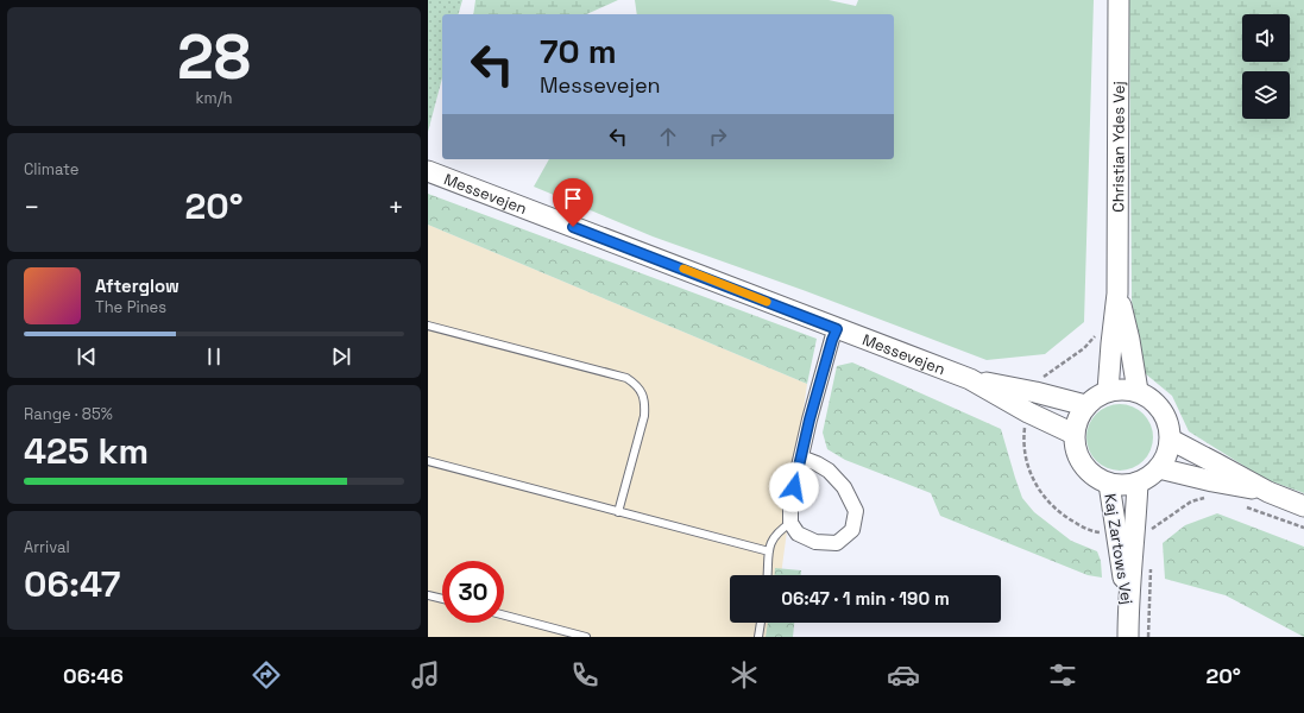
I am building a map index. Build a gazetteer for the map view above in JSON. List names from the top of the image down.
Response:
{
  "streets": {
    "main road": ["Christian Ydes Vej", "Messevejen", "Kaj Zartows Vej"]
  },
  "crossings": [
    ["Christian Ydes Vej", "Messevejen"],
    ["Christian Ydes Vej", "Kaj Zartows Vej"],
    ["Messevejen", "Kaj Zartows Vej"]
  ],
  "page": {
    "tile": [
      ["28", "km/h"],
      "Climate",
      ["Range · 85%", "425 km"],
      ["Arrival", "06:47"]
    ],
    "turn": ["70 m", "Messevejen"],
    "heat": ["−", "20°", "+"],
    "song": ["Afterglow", "The Pines"],
    "limit": "30",
    "trip": "06:47 · 1 min · 190 m",
    "tabs": ["06:46", "20°"]
  }
}
